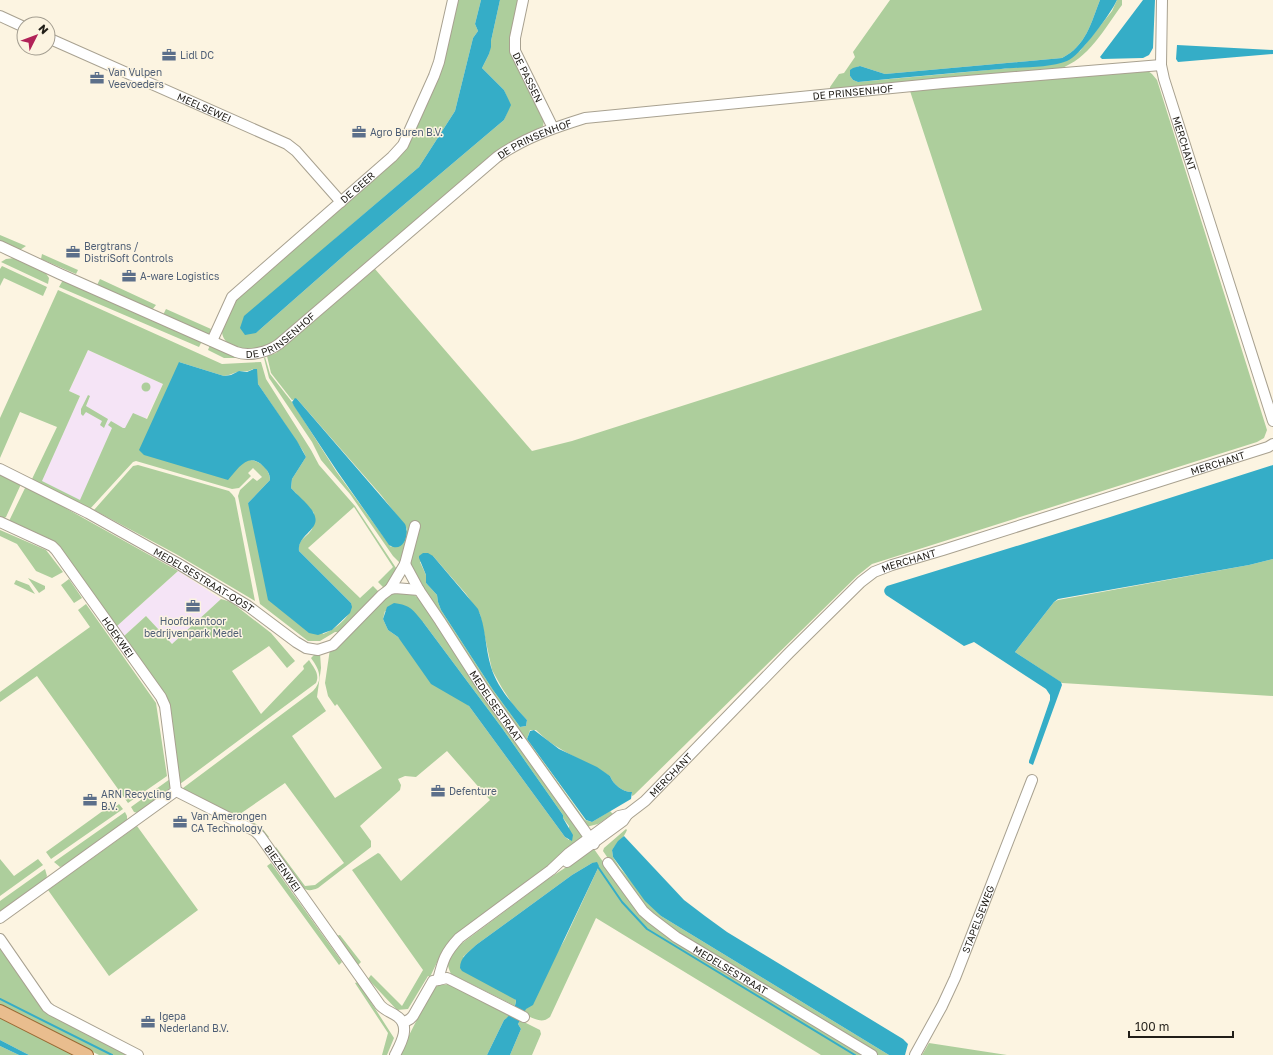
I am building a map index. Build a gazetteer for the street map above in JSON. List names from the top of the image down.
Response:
{
  "streets": {
    "street": [
      "DE PASSEN",
      "DE PRINSENHOF",
      "MEELSEWEI",
      "MERCHANT",
      "DE GEER",
      "MEDELSESTRAAT-OOST",
      "HOEKWEI",
      "MEDELSESTRAAT",
      "BIEZENWEI",
      "STAPELSEWEG"
    ]
  },
  "crossings": [
    ["DE PASSEN", "DE PRINSENHOF"],
    ["DE PRINSENHOF", "MERCHANT"],
    ["DE PRINSENHOF", "DE GEER"],
    ["MEELSEWEI", "DE GEER"],
    ["MERCHANT", "MEDELSESTRAAT"],
    ["MEDELSESTRAAT-OOST", "MEDELSESTRAAT"],
    ["HOEKWEI", "BIEZENWEI"]
  ],
  "places": {
    "office": [
      "Lidl DC",
      "Van Vulpen Veevoeders",
      "Agro Buren B.V.",
      "Bergtrans / DistriSoft Controls",
      "A-ware Logistics",
      "Hoofdkantoor bedrijvenpark Medel",
      "Defenture",
      "ARN Recycling B.V.",
      "Van Amerongen CA Technology",
      "Igepa Nederland B.V."
    ]
  },
  "scale_bar": "100 m",
  "north": "top right"
}
